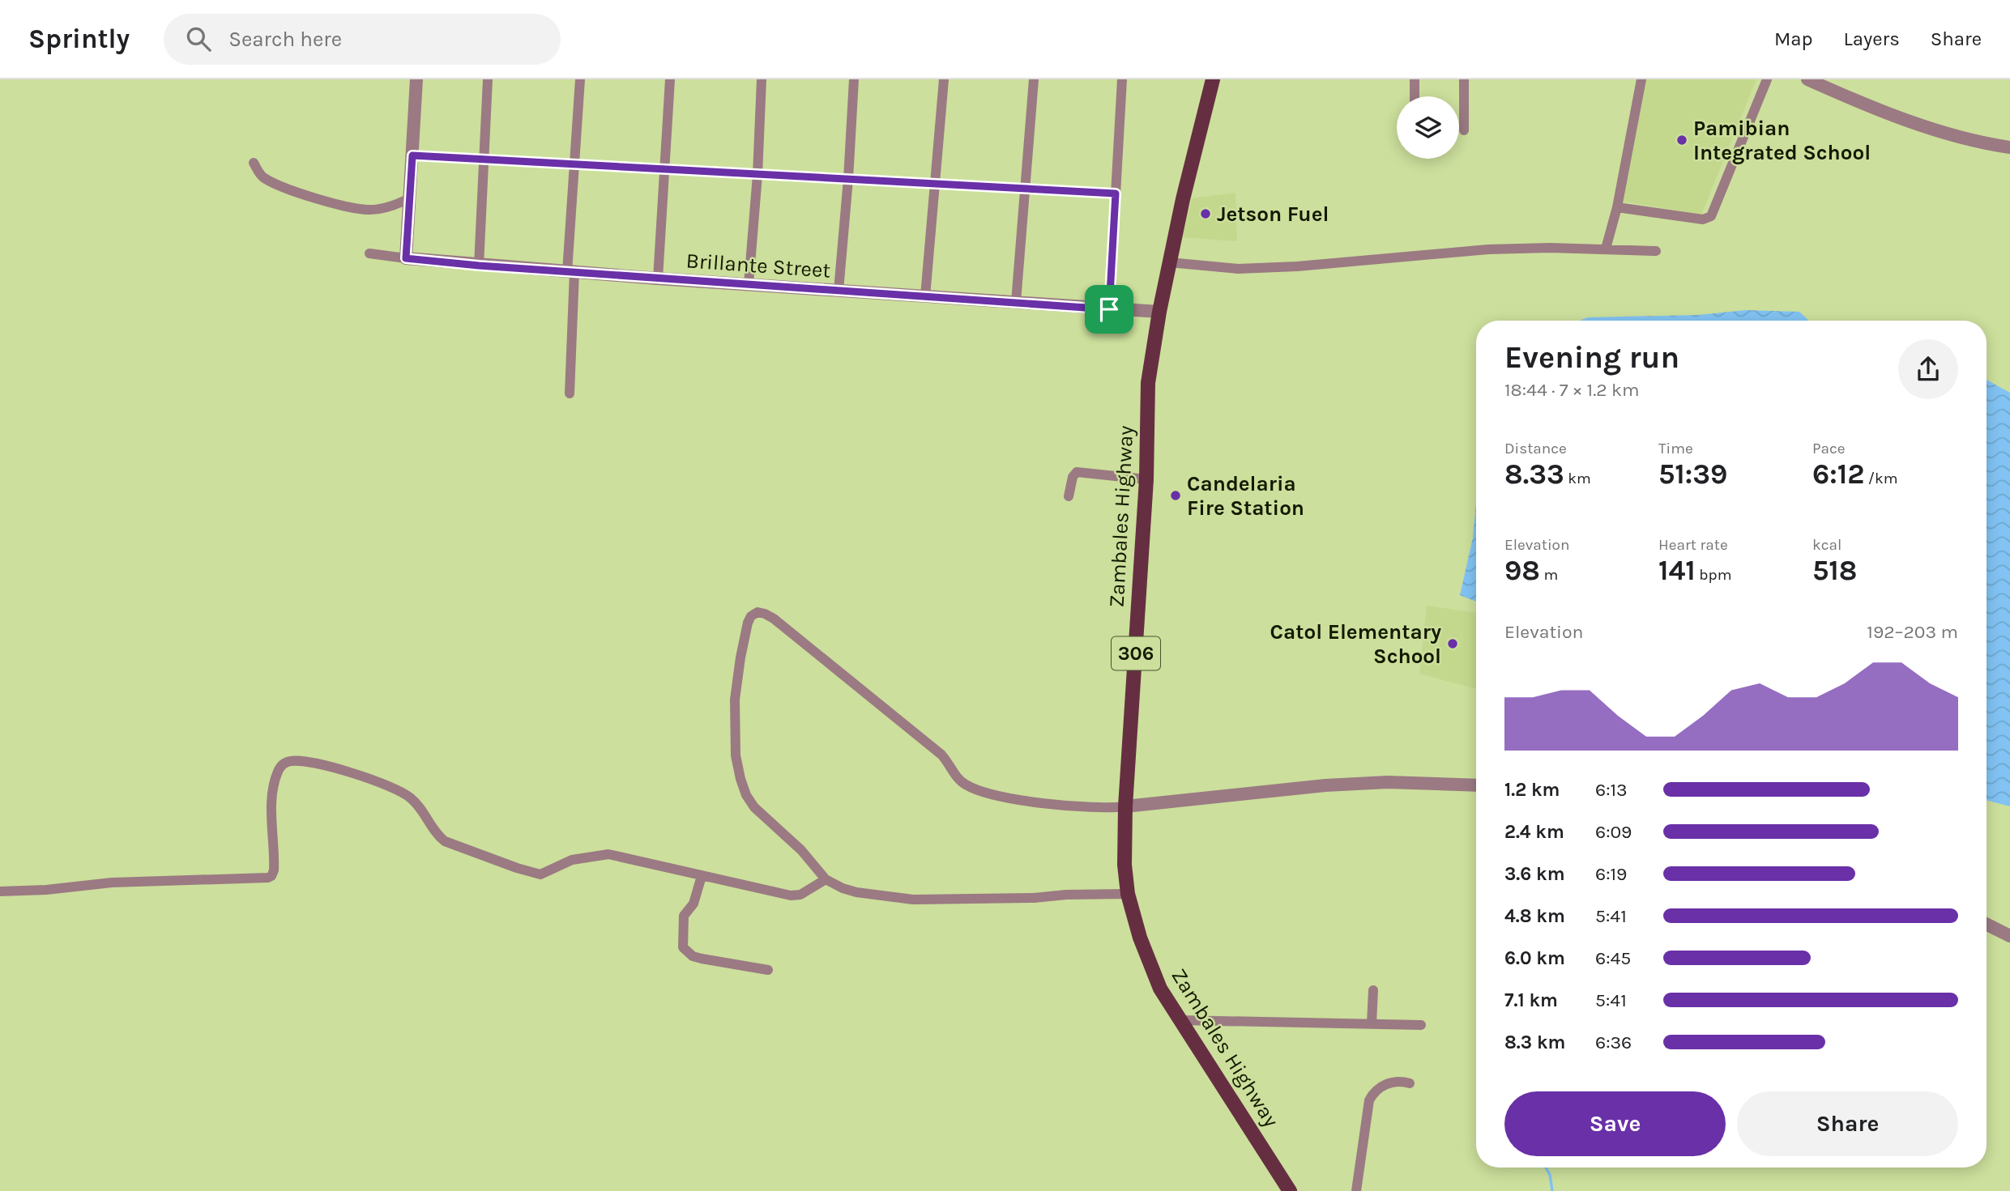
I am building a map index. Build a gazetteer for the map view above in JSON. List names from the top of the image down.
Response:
{
  "streets": {
    "main road": ["Zambales Highway", "306"],
    "street": ["Brillante Street"]
  },
  "crossings": [
    ["Brillante Street", "Zambales Highway"]
  ],
  "places": [
    "Pamibian Integrated School",
    "Jetson Fuel",
    "Candelaria Fire Station",
    "Catol Elementary School"
  ],
  "page": {
    "header": "Sprintly",
    "search": "Search here",
    "nav": ["Map", "Layers", "Share"],
    "heading": ["Evening run", "18:44 · 7 × 1.2 km"],
    "stats": [
      ["Distance", "8.33 km"],
      ["Time", "51:39"],
      ["Pace", "6:12 /km"],
      ["Elevation", "98 m"],
      ["Heart rate", "141 bpm"],
      ["kcal", "518"]
    ],
    "chart": ["Elevation", "192–203 m"],
    "list": [
      {
        "name": "1.2 km",
        "note": "6:13"
      },
      {
        "name": "2.4 km",
        "note": "6:09"
      },
      {
        "name": "3.6 km",
        "note": "6:19"
      },
      {
        "name": "4.8 km",
        "note": "5:41"
      },
      {
        "name": "6.0 km",
        "note": "6:45"
      },
      {
        "name": "7.1 km",
        "note": "5:41"
      },
      {
        "name": "8.3 km",
        "note": "6:36"
      }
    ],
    "buttons": ["Save", "Share"]
  }
}
